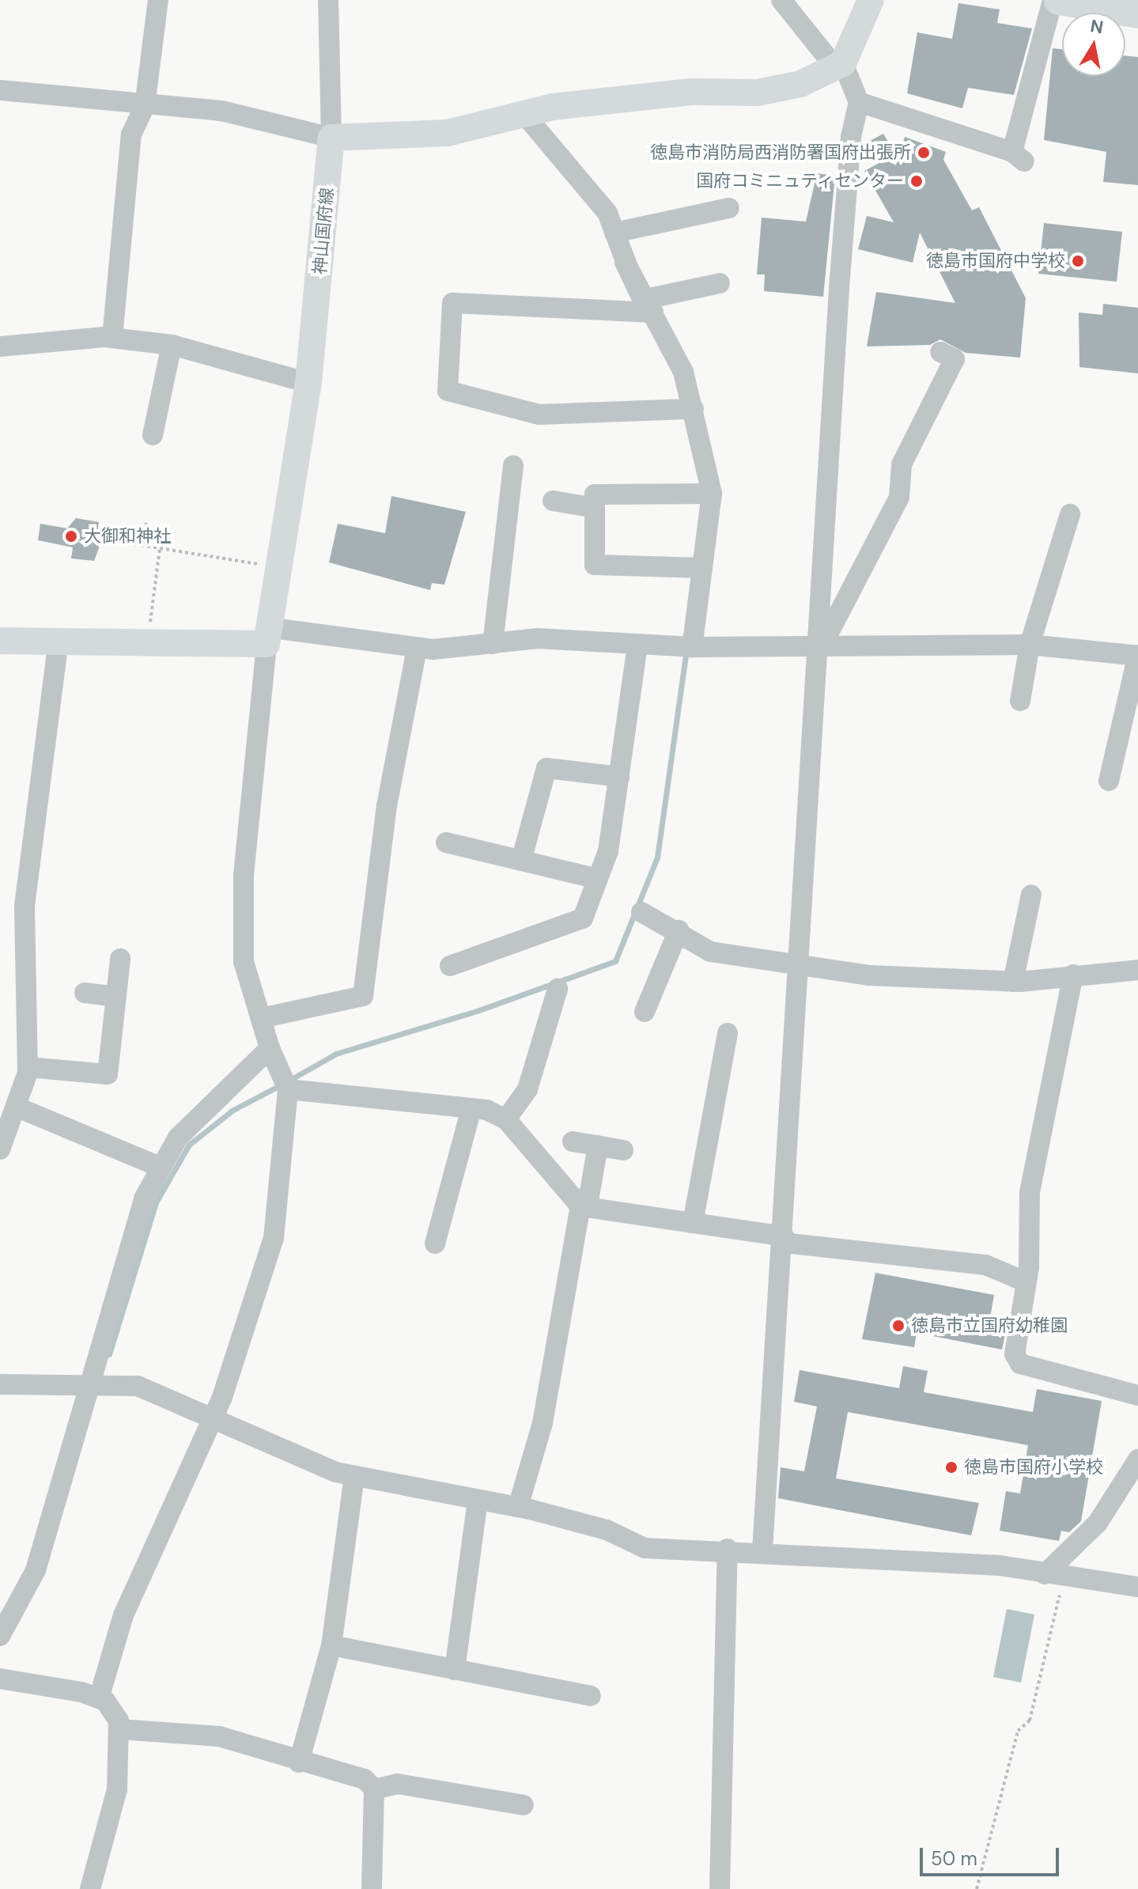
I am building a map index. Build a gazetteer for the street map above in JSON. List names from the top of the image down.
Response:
{
  "streets": {
    "main road": ["神山国府線"]
  },
  "places": [
    "徳島市消防局西消防署国府出張所",
    "国府コミニュティセンター",
    "徳島市国府中学校",
    "大御和神社",
    "徳島市立国府幼稚園",
    "徳島市国府小学校"
  ],
  "scale_bar": "50 m",
  "north": "top"
}
